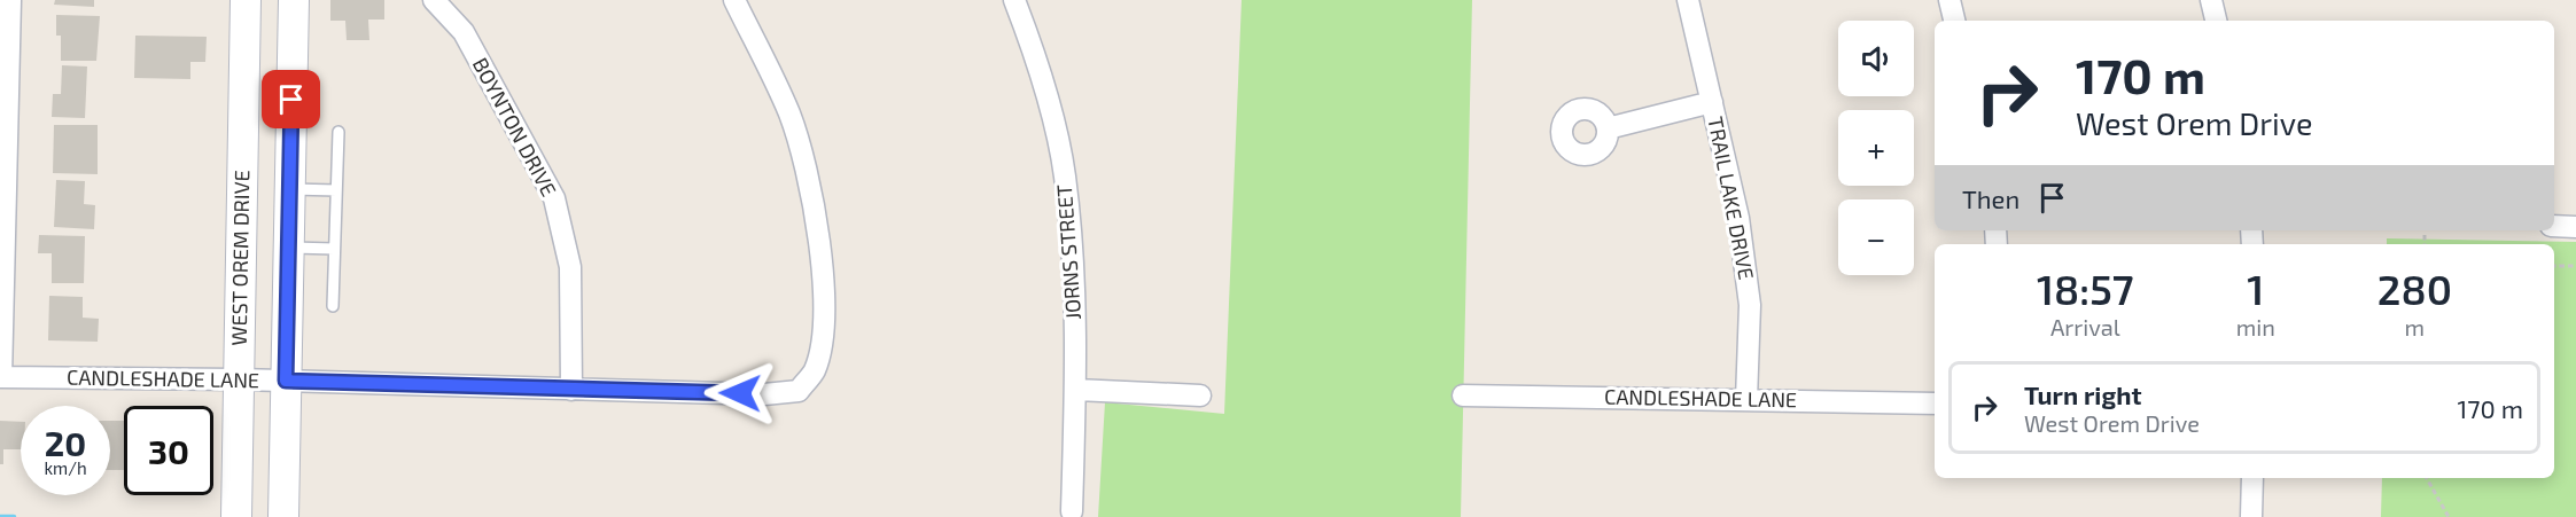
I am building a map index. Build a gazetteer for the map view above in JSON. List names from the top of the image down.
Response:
{
  "streets": {
    "main road": ["WEST OREM DRIVE"],
    "street": [
      "BOYNTON DRIVE",
      "TRAIL LAKE DRIVE",
      "JORNS STREET",
      "CANDLESHADE LANE"
    ]
  },
  "crossings": [
    ["BOYNTON DRIVE", "CANDLESHADE LANE"],
    ["TRAIL LAKE DRIVE", "CANDLESHADE LANE"],
    ["WEST OREM DRIVE", "CANDLESHADE LANE"]
  ],
  "page": {
    "map_buttons": ["+", "−"],
    "turn": ["170 m", "West Orem Drive"],
    "then": "Then",
    "eta": [
      "18:57",
      "Arrival",
      "1",
      "min",
      "280",
      "m"
    ],
    "list": [
      {
        "name": "Turn right",
        "note": "West Orem Drive",
        "value": "170 m"
      }
    ],
    "speed": "20 km/h",
    "limit": "30"
  }
}
